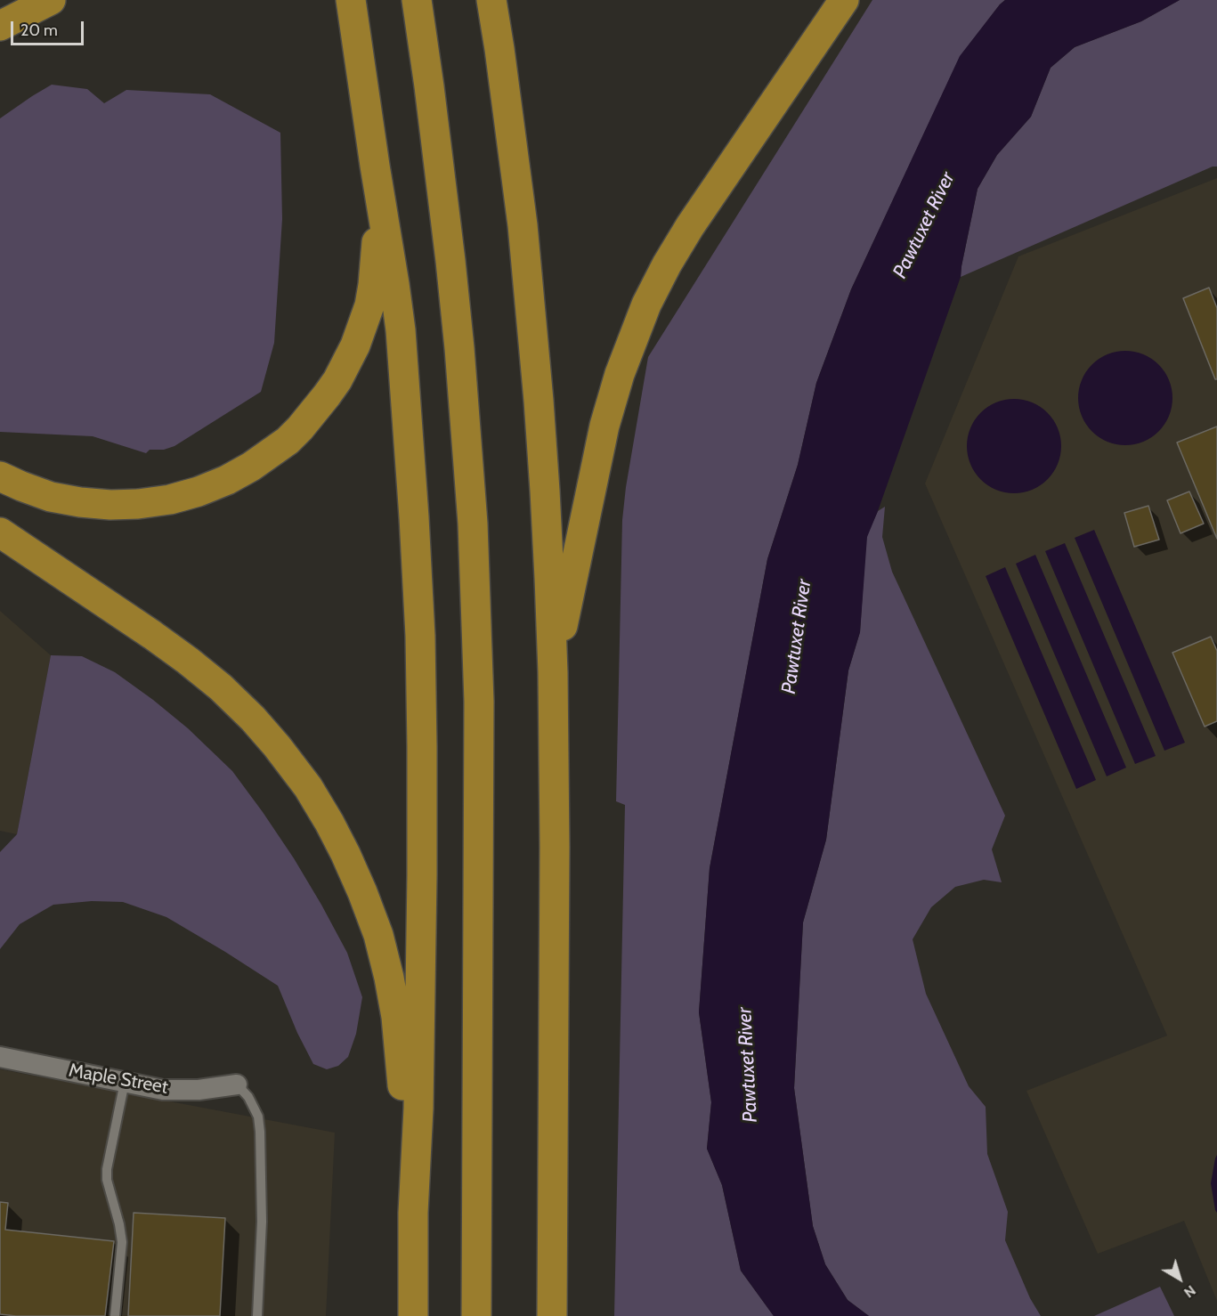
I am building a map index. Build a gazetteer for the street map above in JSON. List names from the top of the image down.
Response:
{
  "streets": {
    "street": ["Maple Street"]
  },
  "water": ["Pawtuxet River"],
  "scale_bar": "20 m",
  "north": "bottom right"
}
